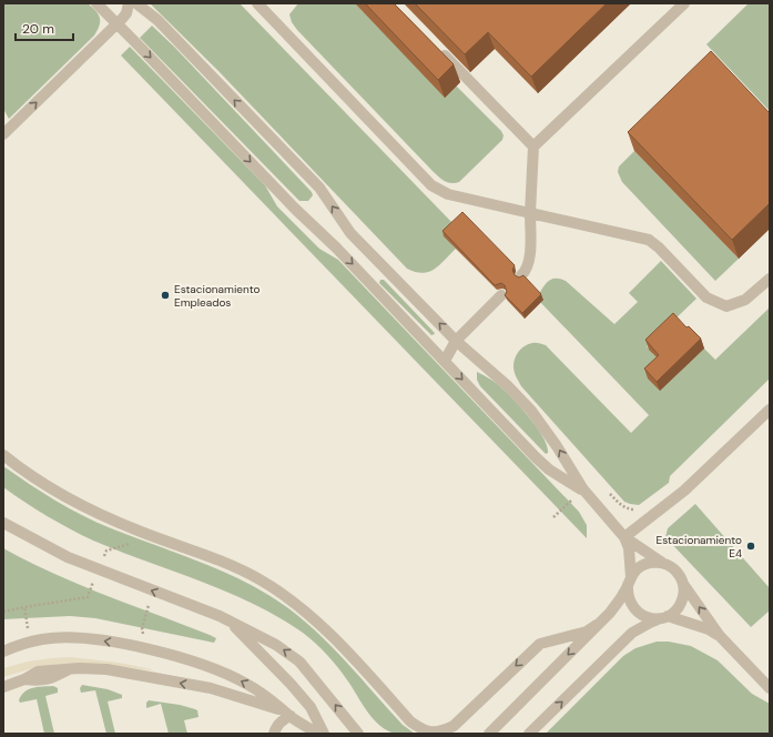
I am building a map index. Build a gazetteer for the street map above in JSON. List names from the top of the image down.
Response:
{
  "places": ["Estacionamiento Empleados", "Estacionamiento E4"],
  "scale_bar": "20 m"
}
